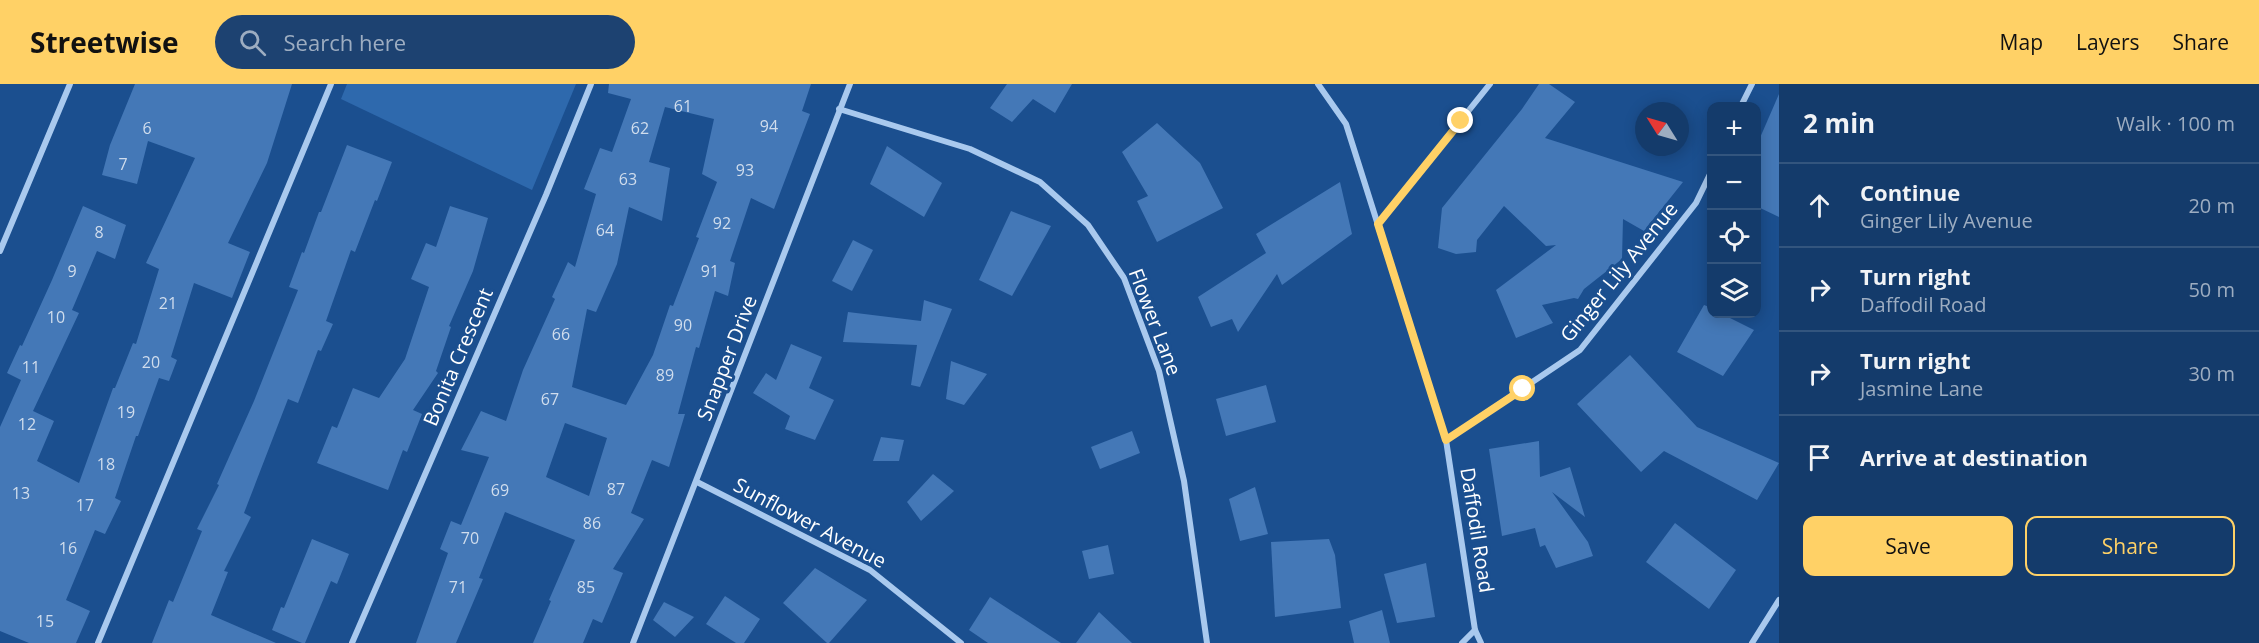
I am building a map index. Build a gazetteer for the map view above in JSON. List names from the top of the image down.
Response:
{
  "streets": {
    "street": [
      "Ginger Lily Avenue",
      "Flower Lane",
      "Bonita Crescent",
      "Snapper Drive",
      "Sunflower Avenue",
      "Daffodil Road"
    ]
  },
  "crossings": [
    ["Ginger Lily Avenue", "Daffodil Road"],
    ["Flower Lane", "Snapper Drive"],
    ["Snapper Drive", "Sunflower Avenue"]
  ],
  "house_numbers": [
    "61",
    "94",
    "6",
    "62",
    "7",
    "93",
    "63",
    "92",
    "64",
    "8",
    "9",
    "91",
    "21",
    "10",
    "90",
    "66",
    "20",
    "11",
    "89",
    "67",
    "19",
    "12",
    "18",
    "87",
    "69",
    "13",
    "17",
    "86",
    "70",
    "16",
    "71",
    "85",
    "15"
  ],
  "north": "top left",
  "page": {
    "header": "Streetwise",
    "search": "Search here",
    "nav": ["Map", "Layers", "Share"],
    "heading": ["2 min", "Walk · 100 m"],
    "map_buttons": ["+", "−"],
    "list": [
      ["Continue", "Ginger Lily Avenue", "20 m"],
      ["Turn right", "Daffodil Road", "50 m"],
      ["Turn right", "Jasmine Lane", "30 m"],
      "Arrive at destination"
    ],
    "buttons": ["Save", "Share"]
  }
}
